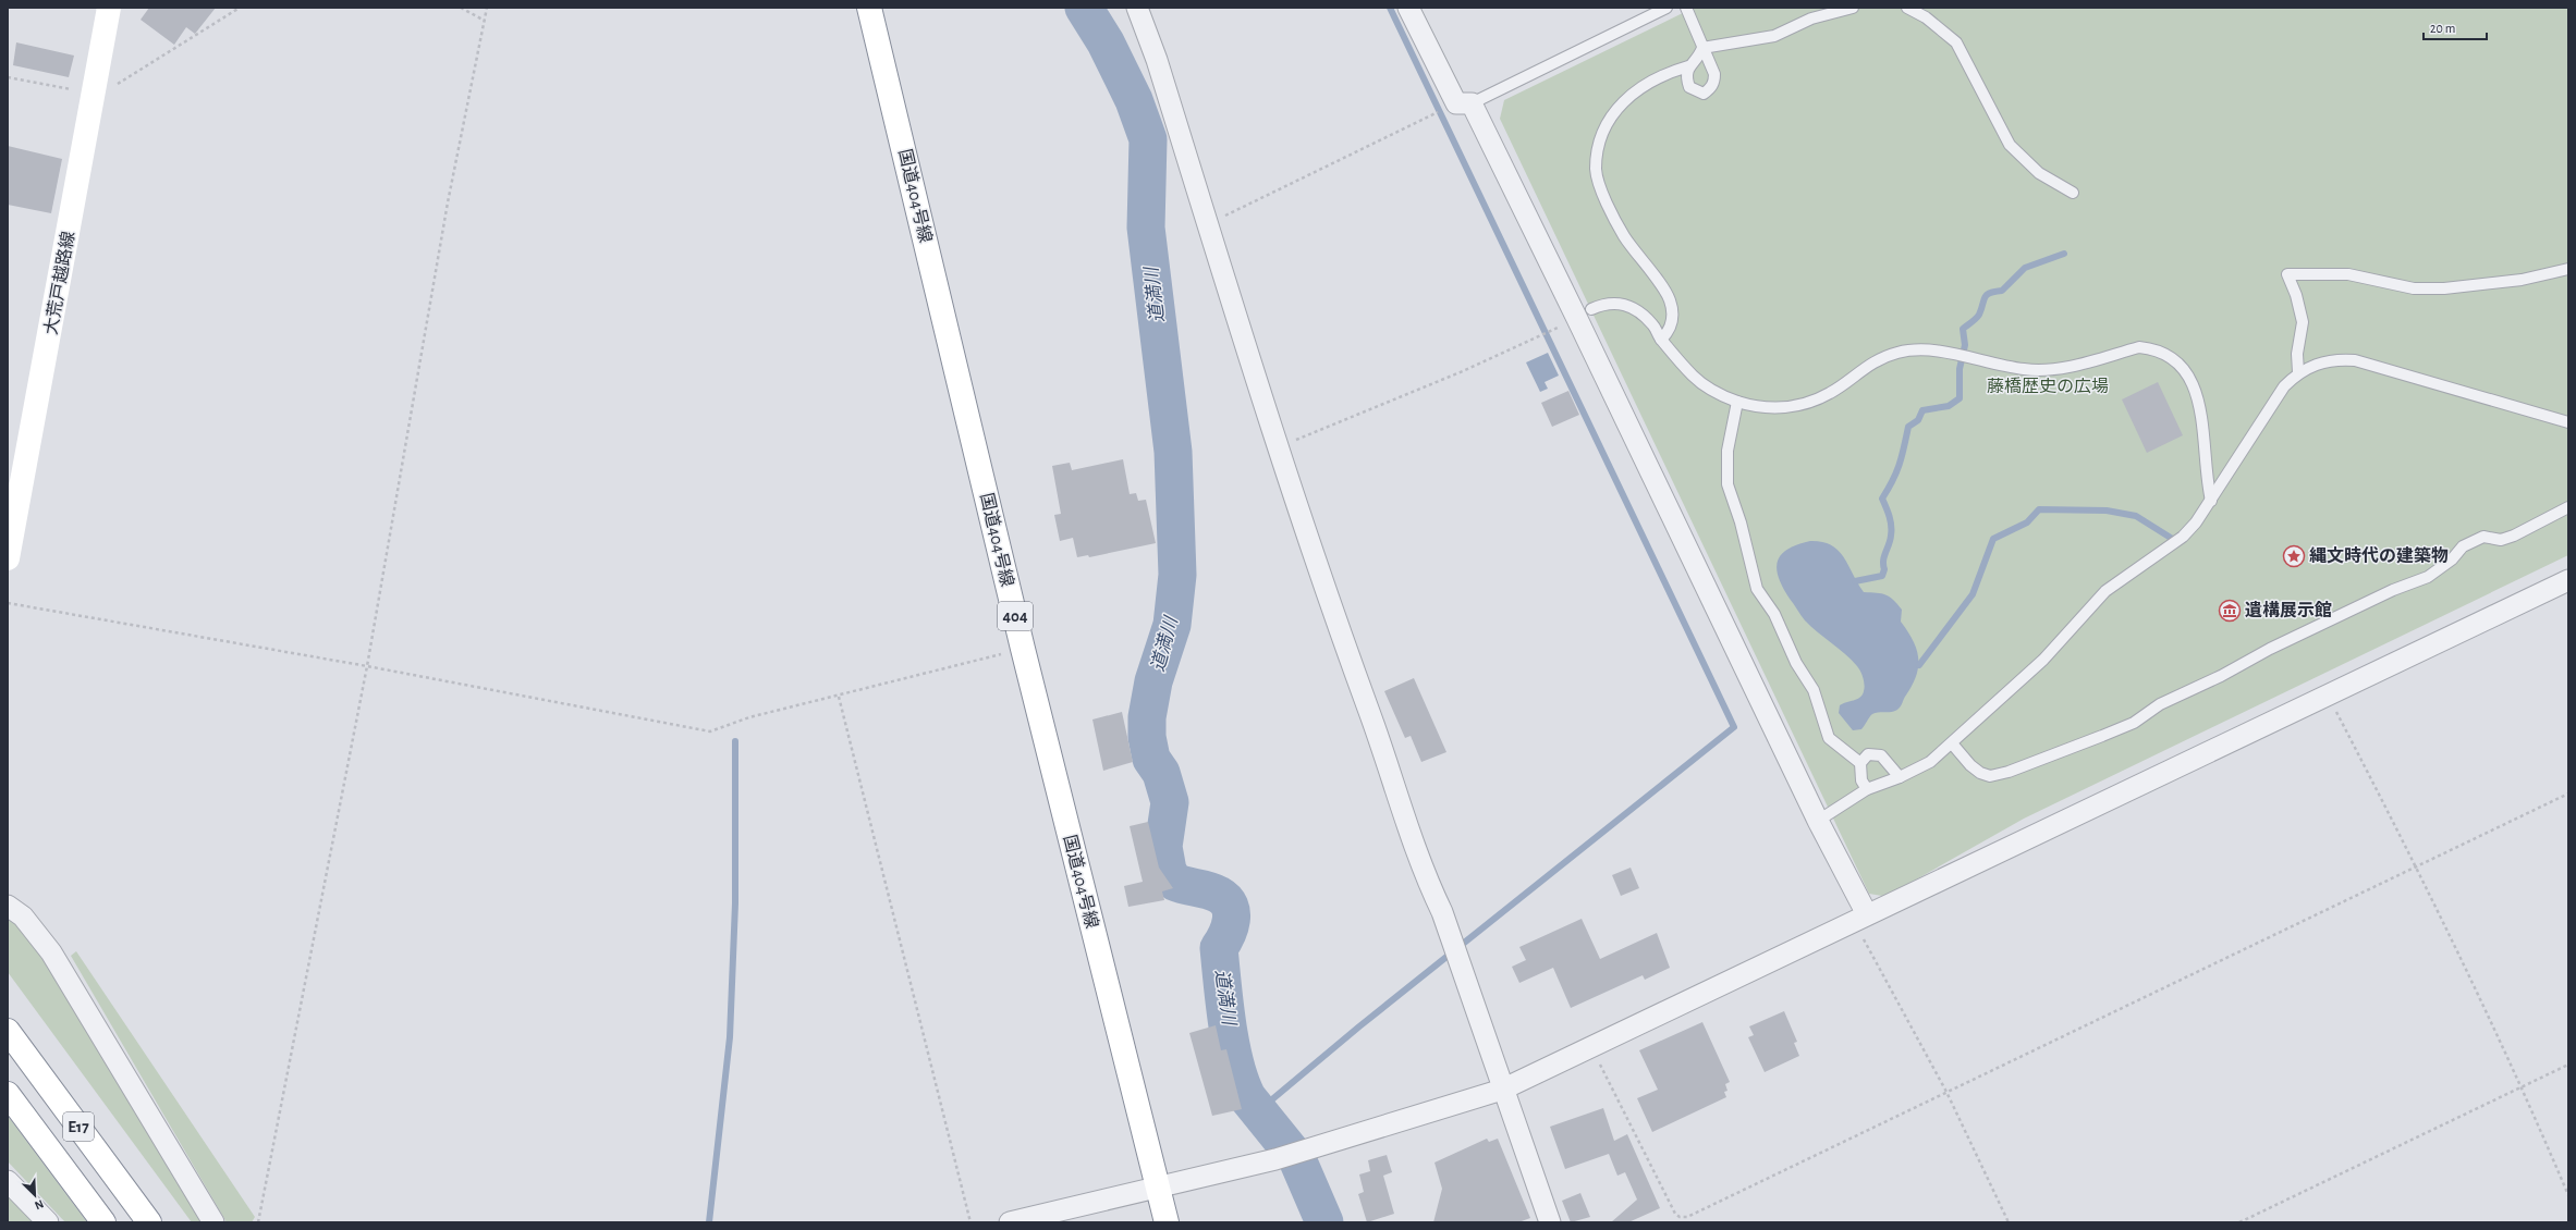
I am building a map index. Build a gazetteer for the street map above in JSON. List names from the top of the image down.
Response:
{
  "streets": {
    "main road": [
      "国道404号線",
      "大荒戸越路線",
      "404",
      "E17"
    ]
  },
  "water": ["道満川"],
  "parks": ["藤橋歴史の広場"],
  "places": {
    "place": ["縄文時代の建築物"],
    "museum": ["遺構展示館"]
  },
  "scale_bar": "20 m",
  "north": "bottom right"
}
